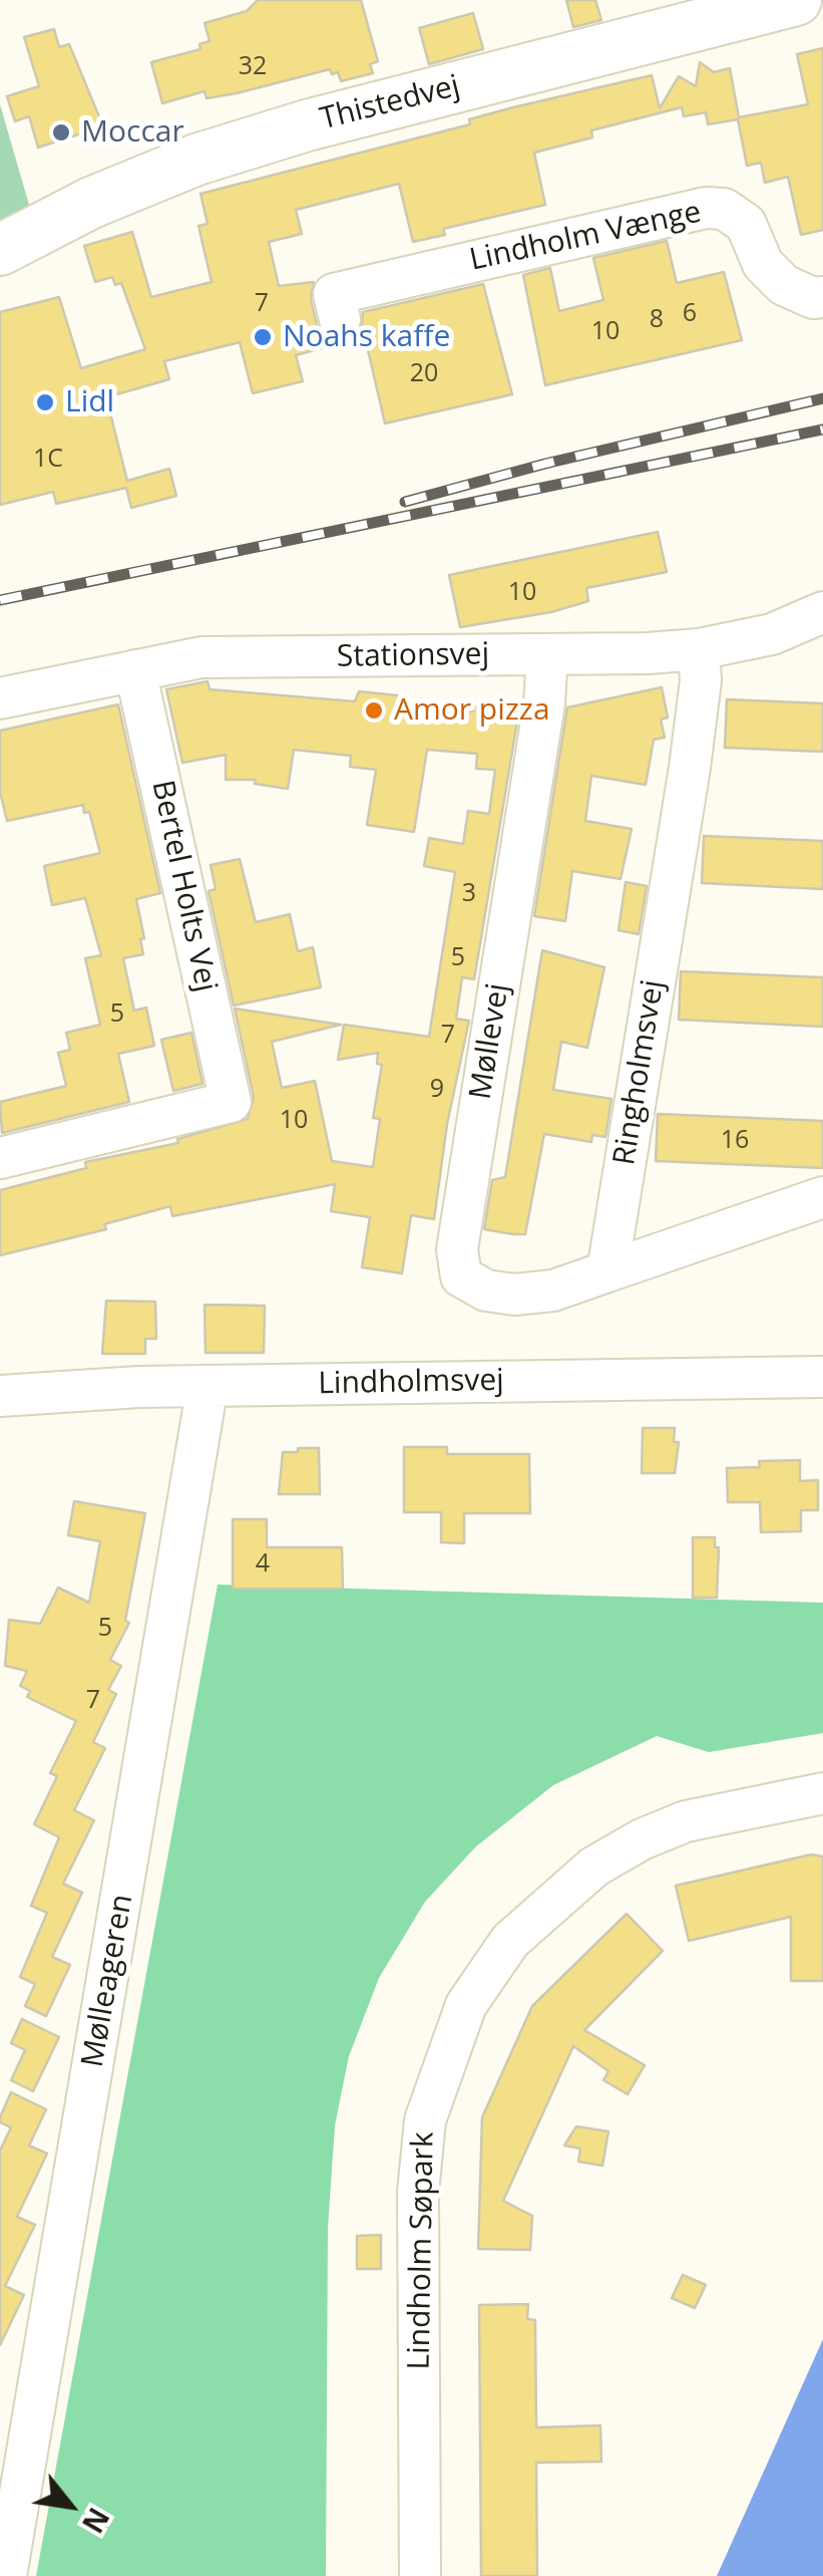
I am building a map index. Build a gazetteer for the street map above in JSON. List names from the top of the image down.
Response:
{
  "streets": {
    "main road": ["Thistedvej"],
    "street": [
      "Lindholm Vænge",
      "Stationsvej",
      "Bertel Holts Vej",
      "Møllevej",
      "Ringholmsvej",
      "Lindholmsvej",
      "Mølleageren",
      "Lindholm Søpark"
    ]
  },
  "crossings": [
    ["Stationsvej", "Bertel Holts Vej"],
    ["Stationsvej", "Møllevej"],
    ["Stationsvej", "Ringholmsvej"],
    ["Møllevej", "Ringholmsvej"],
    ["Lindholmsvej", "Mølleageren"]
  ],
  "places": [
    "Moccar",
    "Noahs kaffe",
    "Lidl",
    "Amor pizza"
  ],
  "house_numbers": [
    "32",
    "7",
    "6",
    "8",
    "10",
    "20",
    "1C",
    "10",
    "3",
    "5",
    "5",
    "7",
    "9",
    "10",
    "16",
    "4",
    "5",
    "7"
  ],
  "north": "bottom right"
}
